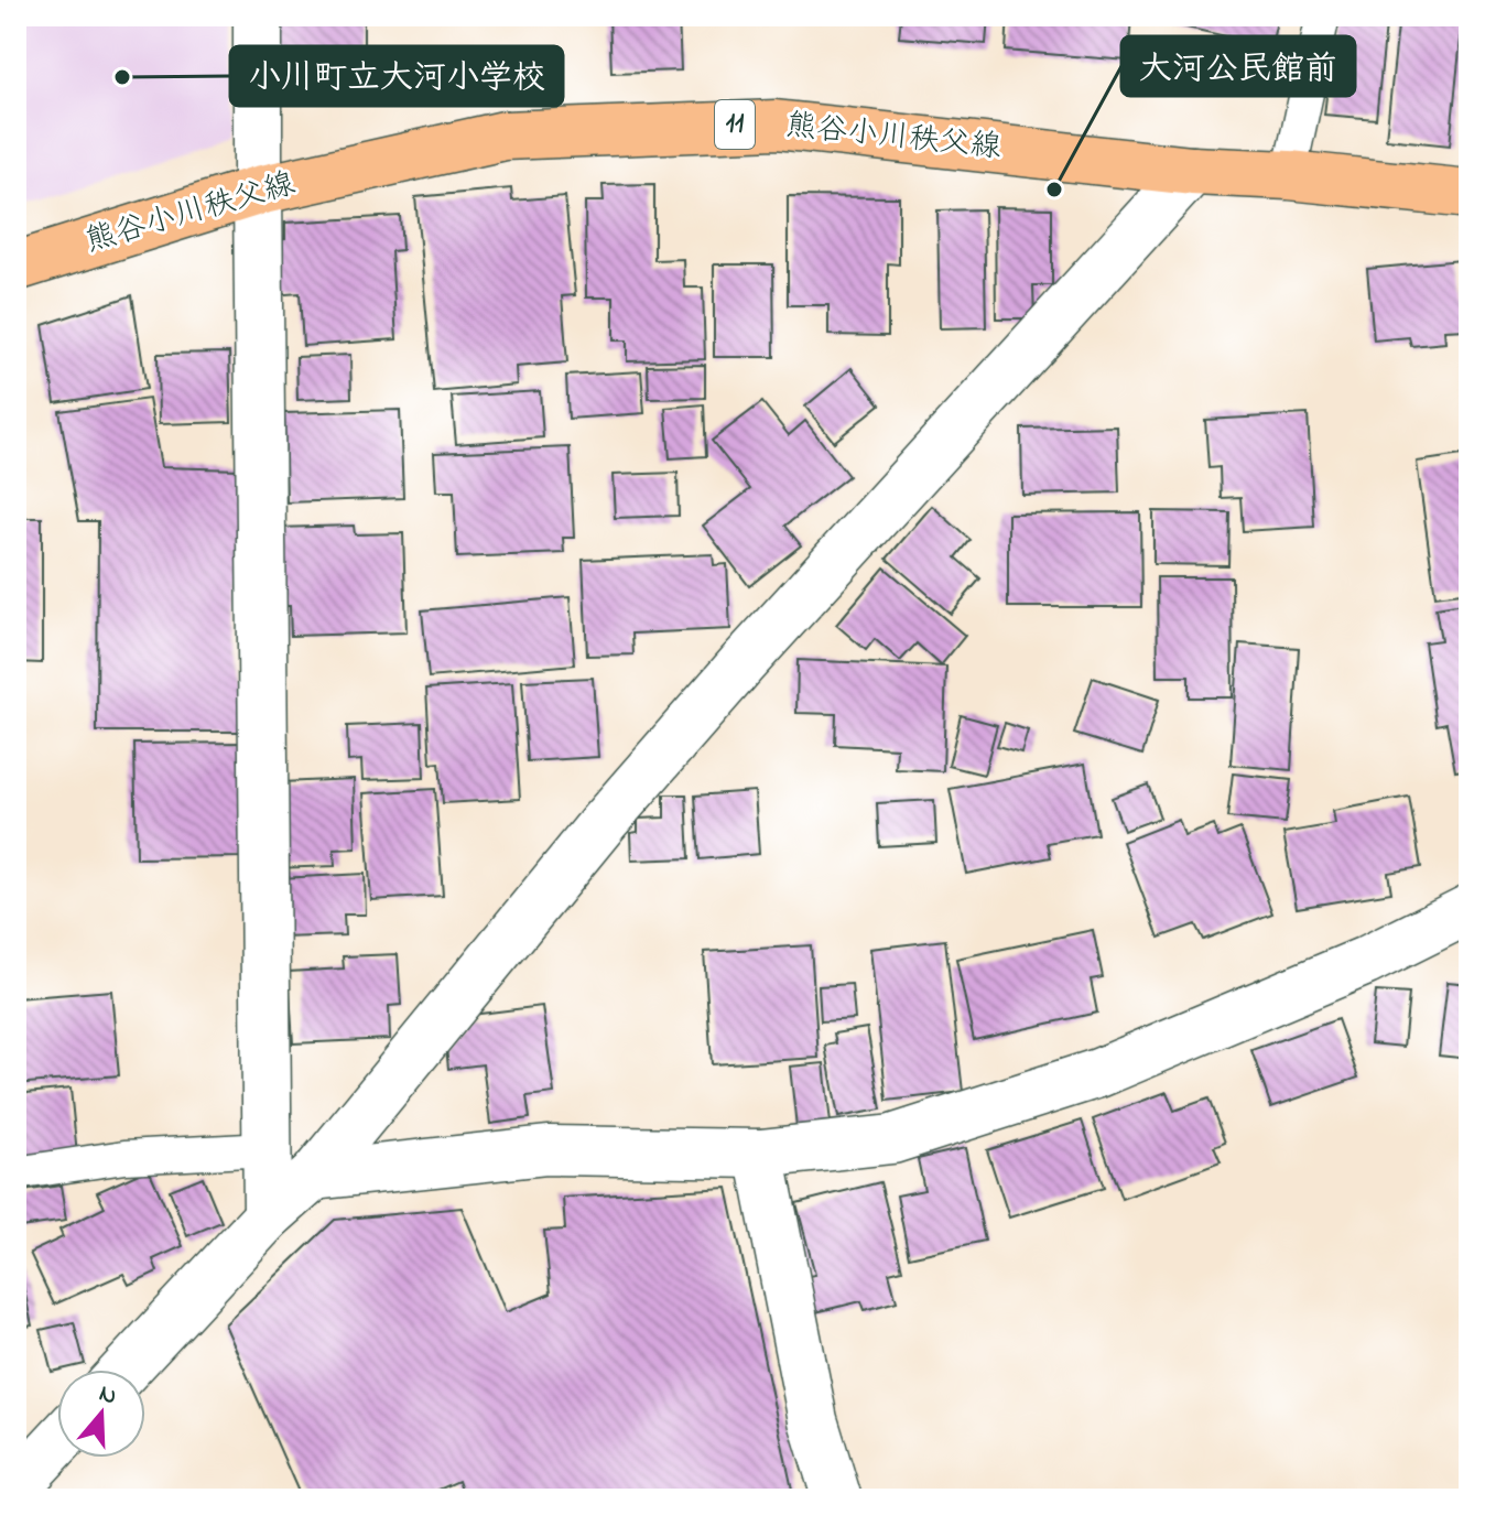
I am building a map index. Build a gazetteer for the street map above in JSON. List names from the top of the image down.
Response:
{
  "streets": {
    "main road": ["11", "熊谷小川秩父線"]
  },
  "places": ["小川町立大河小学校", "大河公民館前"],
  "north": "top"
}
